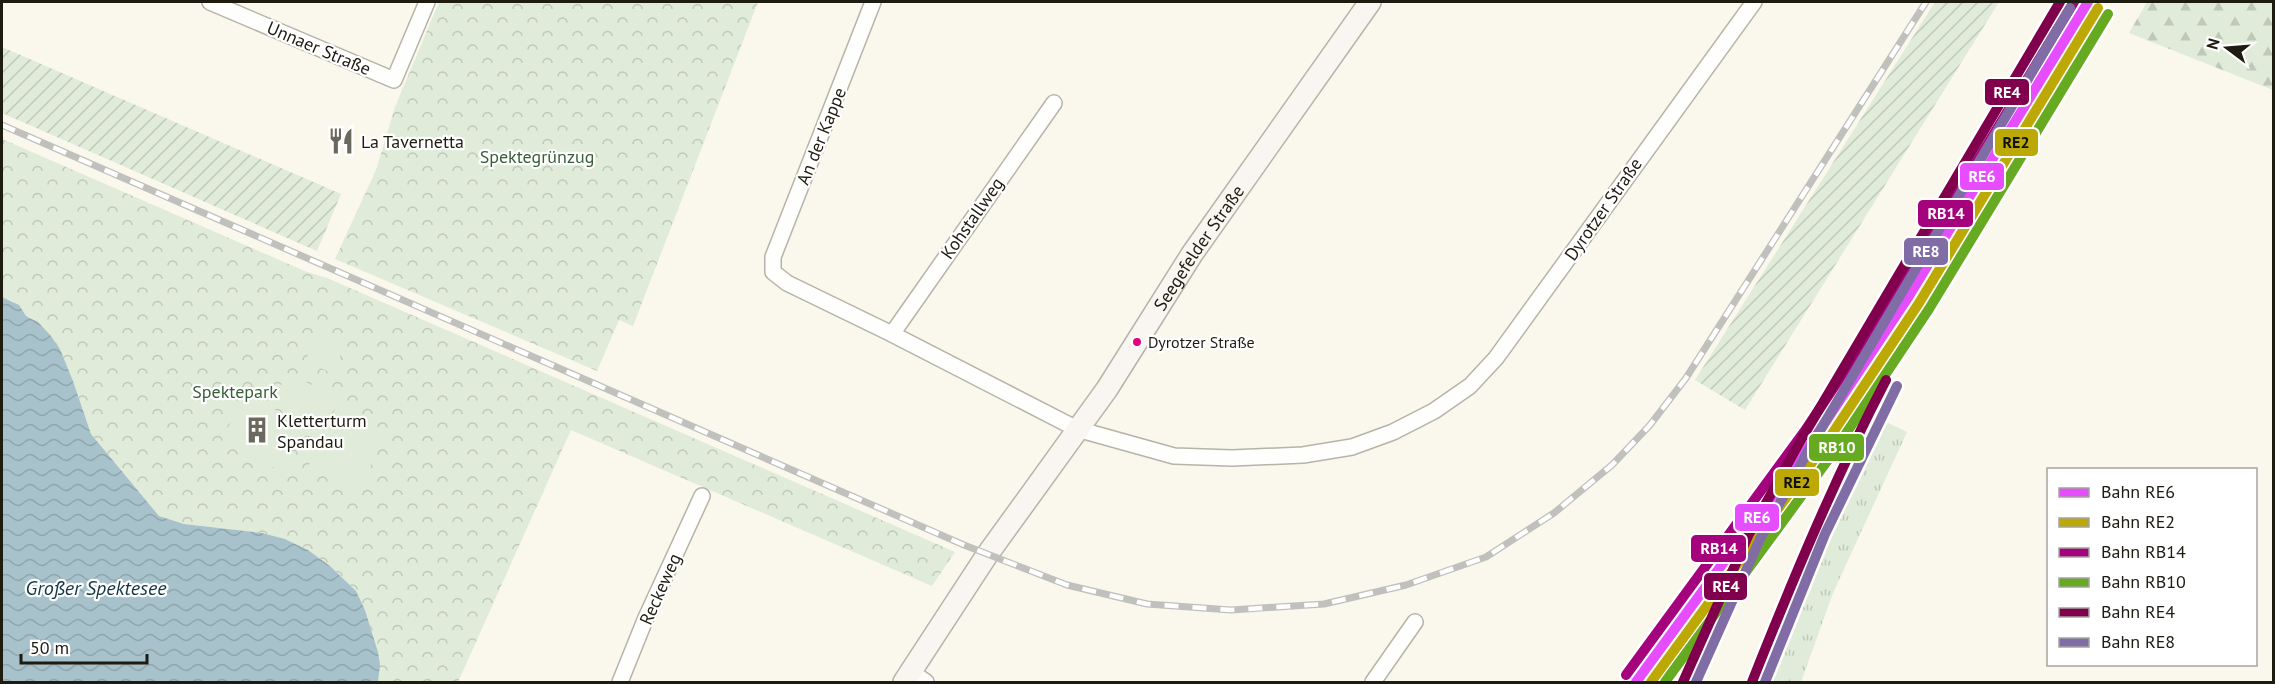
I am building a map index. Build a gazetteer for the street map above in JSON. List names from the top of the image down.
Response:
{
  "streets": {
    "street": [
      "Unnaer Straße",
      "An der Kappe",
      "Dyrotzer Straße",
      "Kohstallweg",
      "Seegefelder Straße",
      "Reckeweg"
    ]
  },
  "crossings": [
    ["An der Kappe", "Dyrotzer Straße"],
    ["Dyrotzer Straße", "Kohstallweg"],
    ["Dyrotzer Straße", "Seegefelder Straße"]
  ],
  "water": ["Großer Spektesee"],
  "parks": ["Spektegrünzug", "Spektepark"],
  "places": {
    "restaurant": ["La Tavernetta"],
    "other": ["Dyrotzer Straße"],
    "building": ["Kletterturm Spandau"]
  },
  "lines": [
    "rail line RE6",
    "rail line RB14",
    "rail line RE4",
    "rail line RE2",
    "rail line RE8",
    "rail line RB10"
  ],
  "legend": [
    "Bahn RE6",
    "Bahn RE2",
    "Bahn RB14",
    "Bahn RB10",
    "Bahn RE4",
    "Bahn RE8"
  ],
  "scale_bar": "50 m",
  "north": "left"
}
